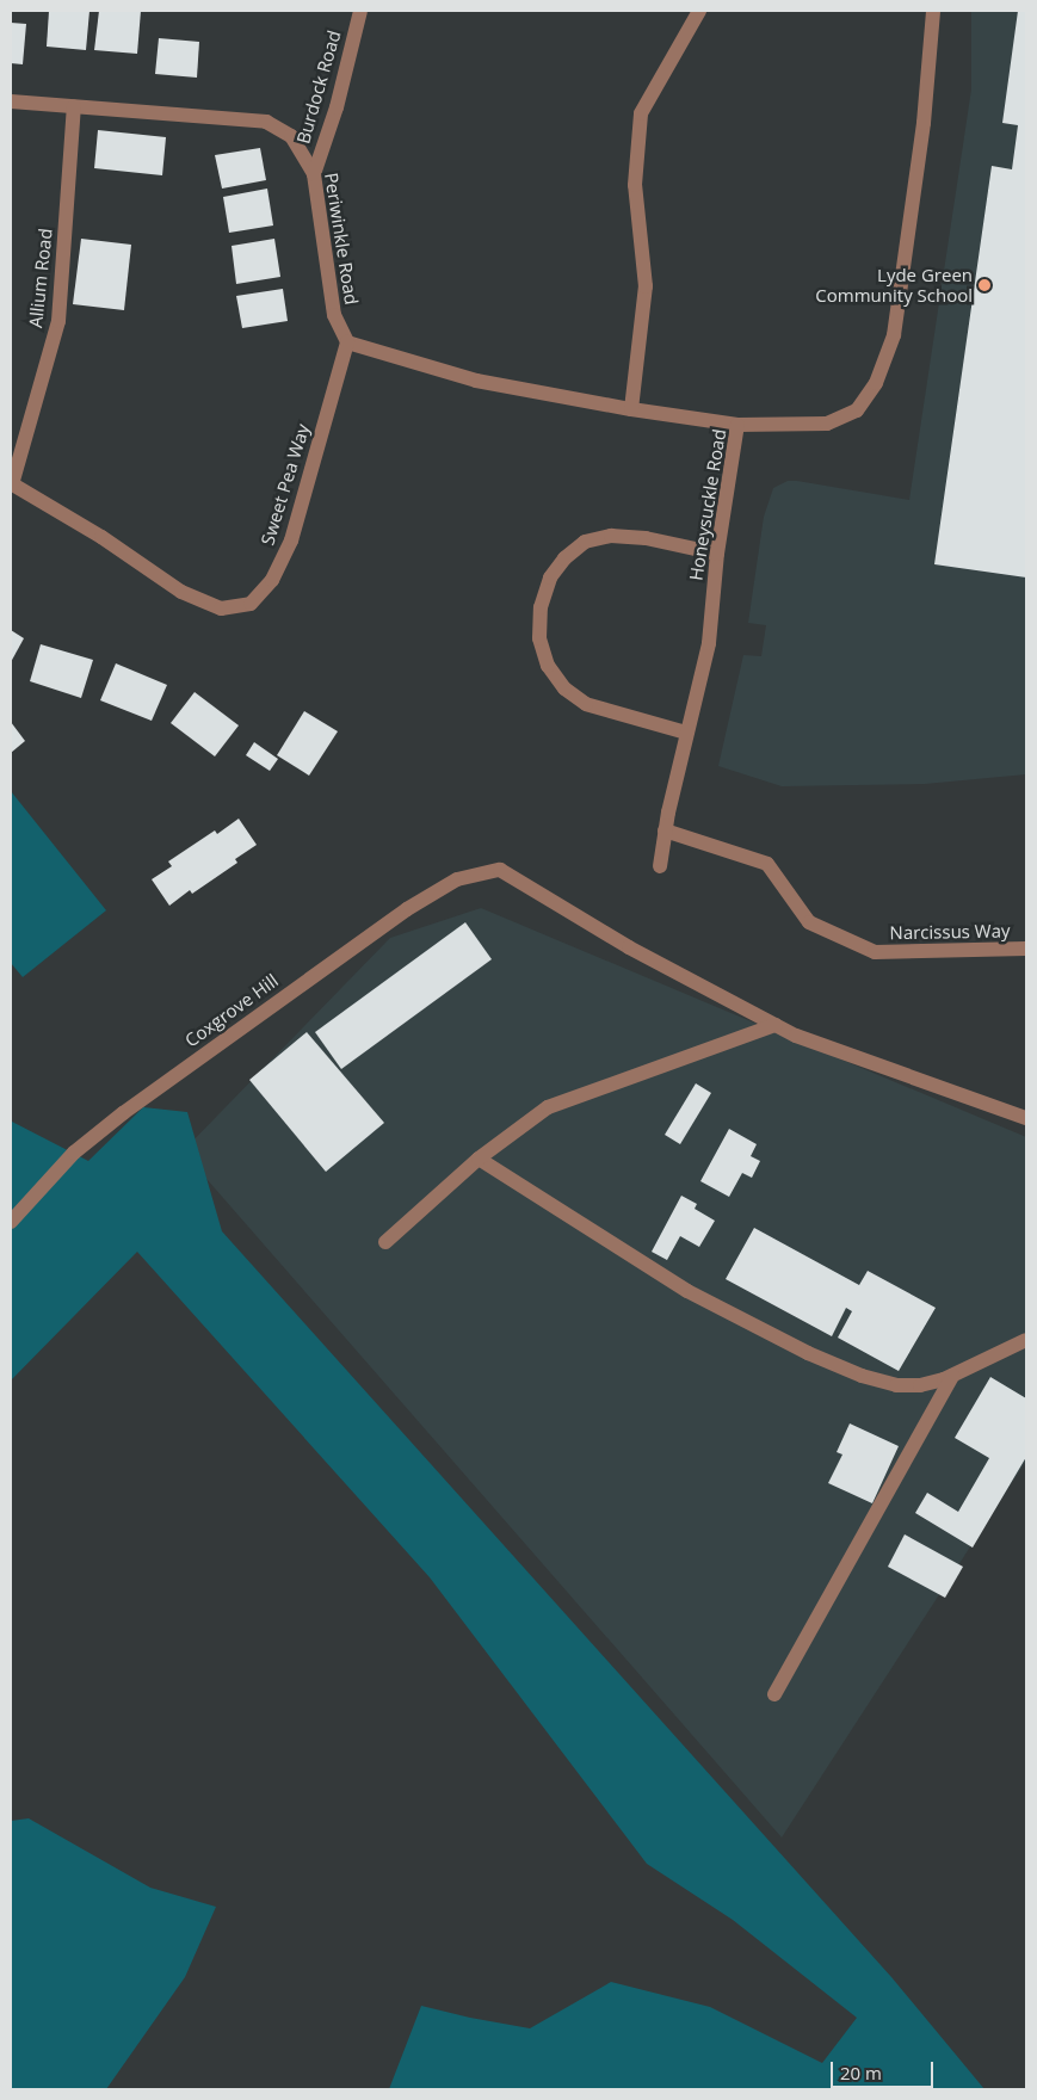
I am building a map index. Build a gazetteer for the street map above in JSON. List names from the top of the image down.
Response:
{
  "streets": {
    "street": [
      "Burdock Road",
      "Periwinkle Road",
      "Allium Road",
      "Sweet Pea Way",
      "Honeysuckle Road",
      "Narcissus Way",
      "Coxgrove Hill"
    ]
  },
  "crossings": [
    ["Burdock Road", "Periwinkle Road"],
    ["Periwinkle Road", "Allium Road"],
    ["Periwinkle Road", "Sweet Pea Way"],
    ["Allium Road", "Sweet Pea Way"],
    ["Honeysuckle Road", "Narcissus Way"]
  ],
  "places": ["Lyde Green Community School"],
  "scale_bar": "20 m"
}
